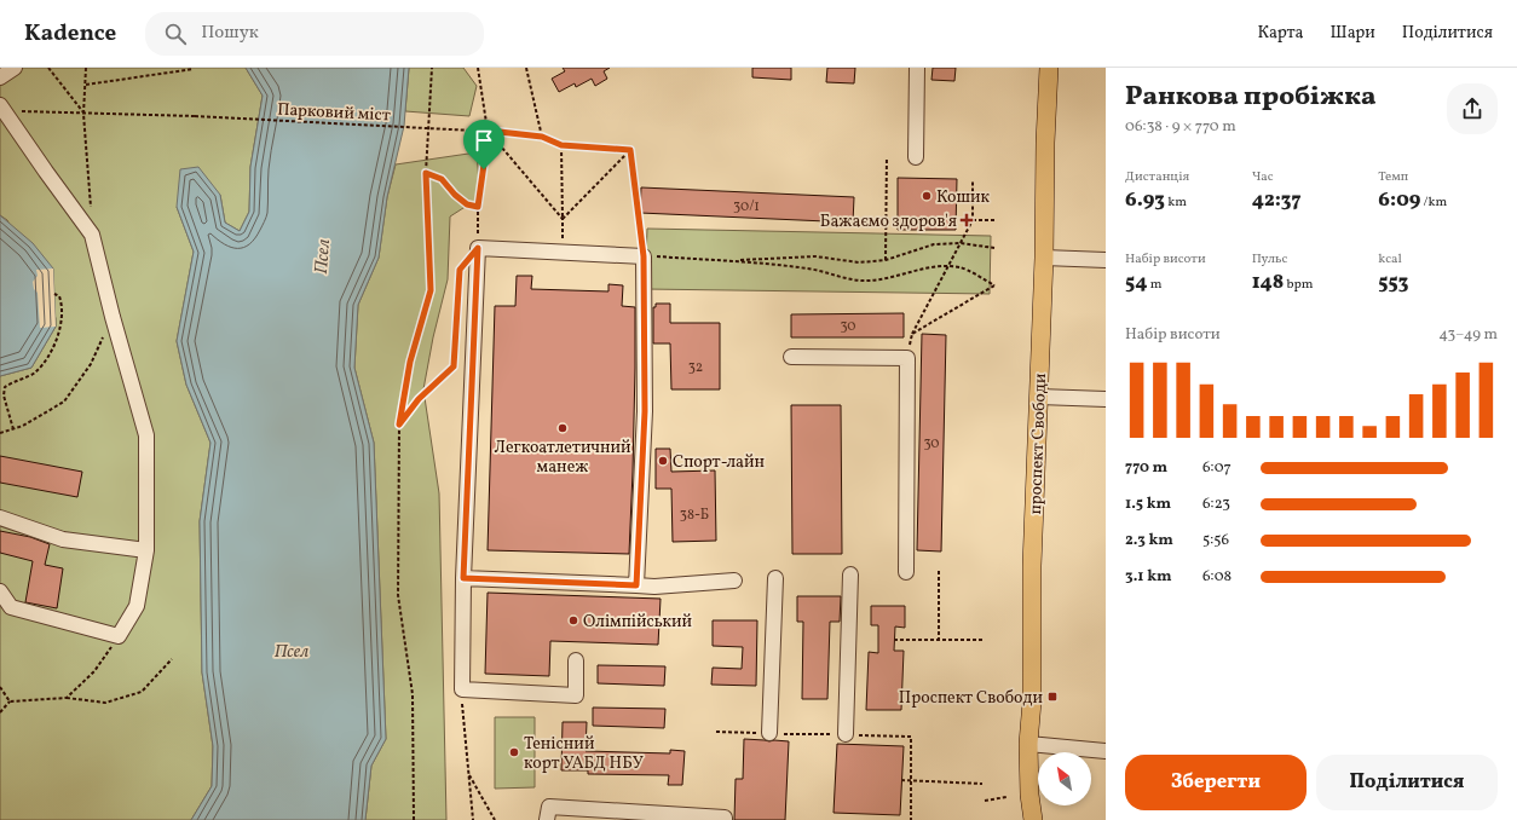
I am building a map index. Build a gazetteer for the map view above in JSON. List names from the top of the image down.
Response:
{
  "streets": {
    "main road": ["проспект Свободи"],
    "path": ["Парковий міст"]
  },
  "water": ["Псел"],
  "places": {
    "other": [
      "Кошик",
      "Легкоатлетичний манеж",
      "Спорт-лайн",
      "Олімпійський",
      "Тенісний корт УАБД НБУ"
    ],
    "health": ["Бажаємо здоров'я"],
    "transit": ["Проспект Свободи"]
  },
  "house_numbers": [
    "30/1",
    "30",
    "32",
    "30",
    "38-Б"
  ],
  "north": "top left",
  "page": {
    "header": "Kadence",
    "search": "Пошук",
    "nav": ["Карта", "Шари", "Поділитися"],
    "heading": ["Ранкова пробіжка", "06:38 · 9 × 770 m"],
    "stats": [
      ["Дистанція", "6.93 km"],
      ["Час", "42:37"],
      ["Темп", "6:09 /km"],
      ["Набір висоти", "54 m"],
      ["Пульс", "148 bpm"],
      ["kcal", "553"]
    ],
    "chart": ["Набір висоти", "43–49 m"],
    "list": [
      {
        "name": "770 m",
        "note": "6:07"
      },
      {
        "name": "1.5 km",
        "note": "6:23"
      },
      {
        "name": "2.3 km",
        "note": "5:56"
      },
      {
        "name": "3.1 km",
        "note": "6:08"
      }
    ],
    "buttons": ["Зберегти", "Поділитися"]
  }
}
